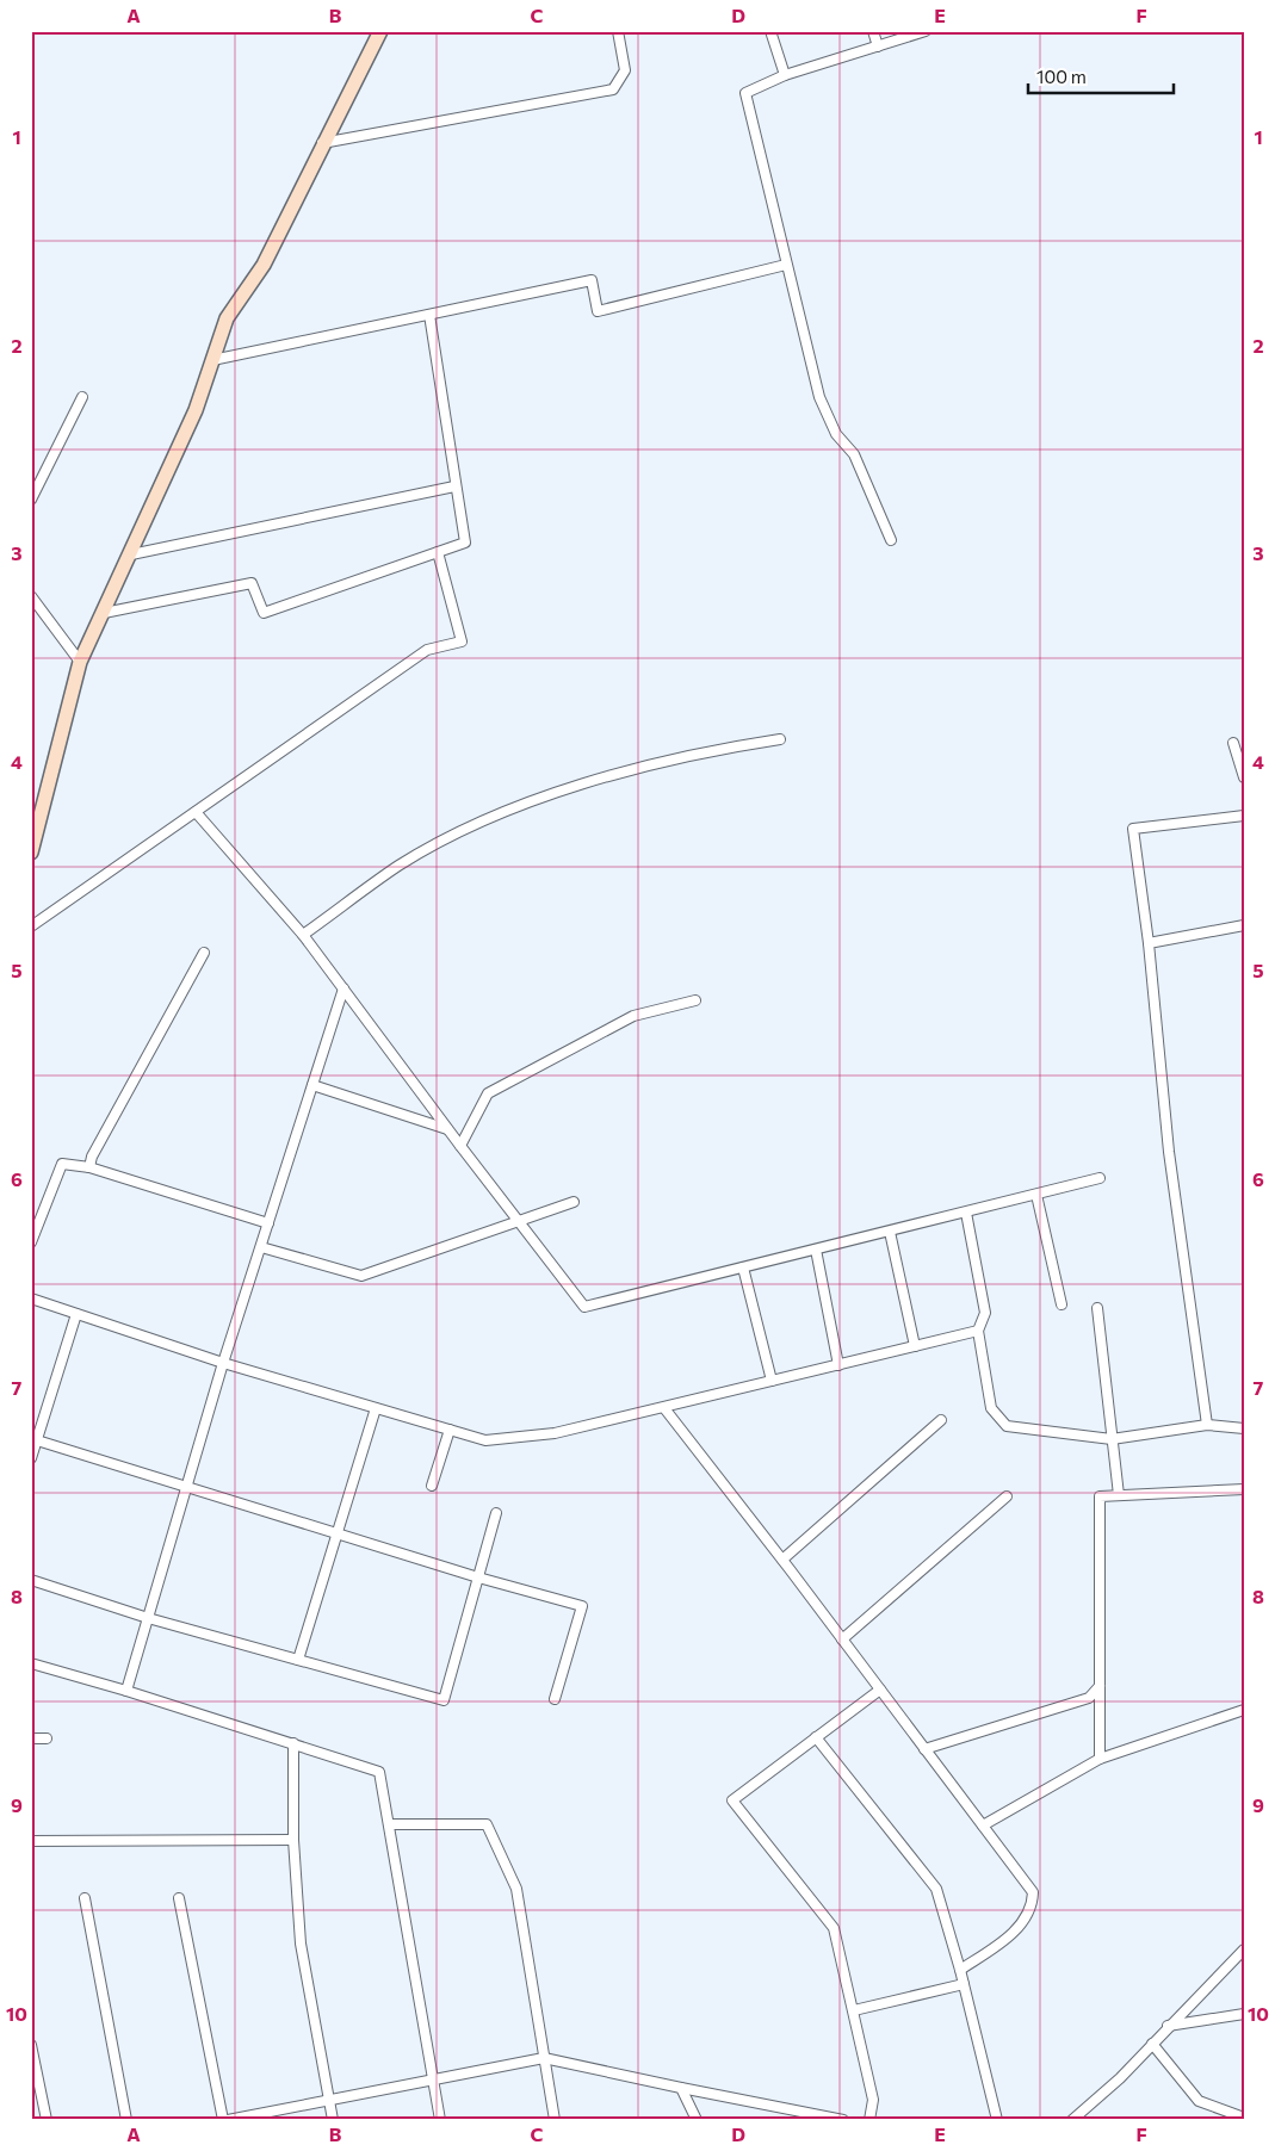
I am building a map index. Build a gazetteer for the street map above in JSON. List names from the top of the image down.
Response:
{
  "scale_bar": "100 m",
  "grid": {
    "columns": [
      "A",
      "B",
      "C",
      "D",
      "E",
      "F"
    ],
    "rows": [
      "1",
      "2",
      "3",
      "4",
      "5",
      "6",
      "7",
      "8",
      "9",
      "10"
    ]
  }
}
